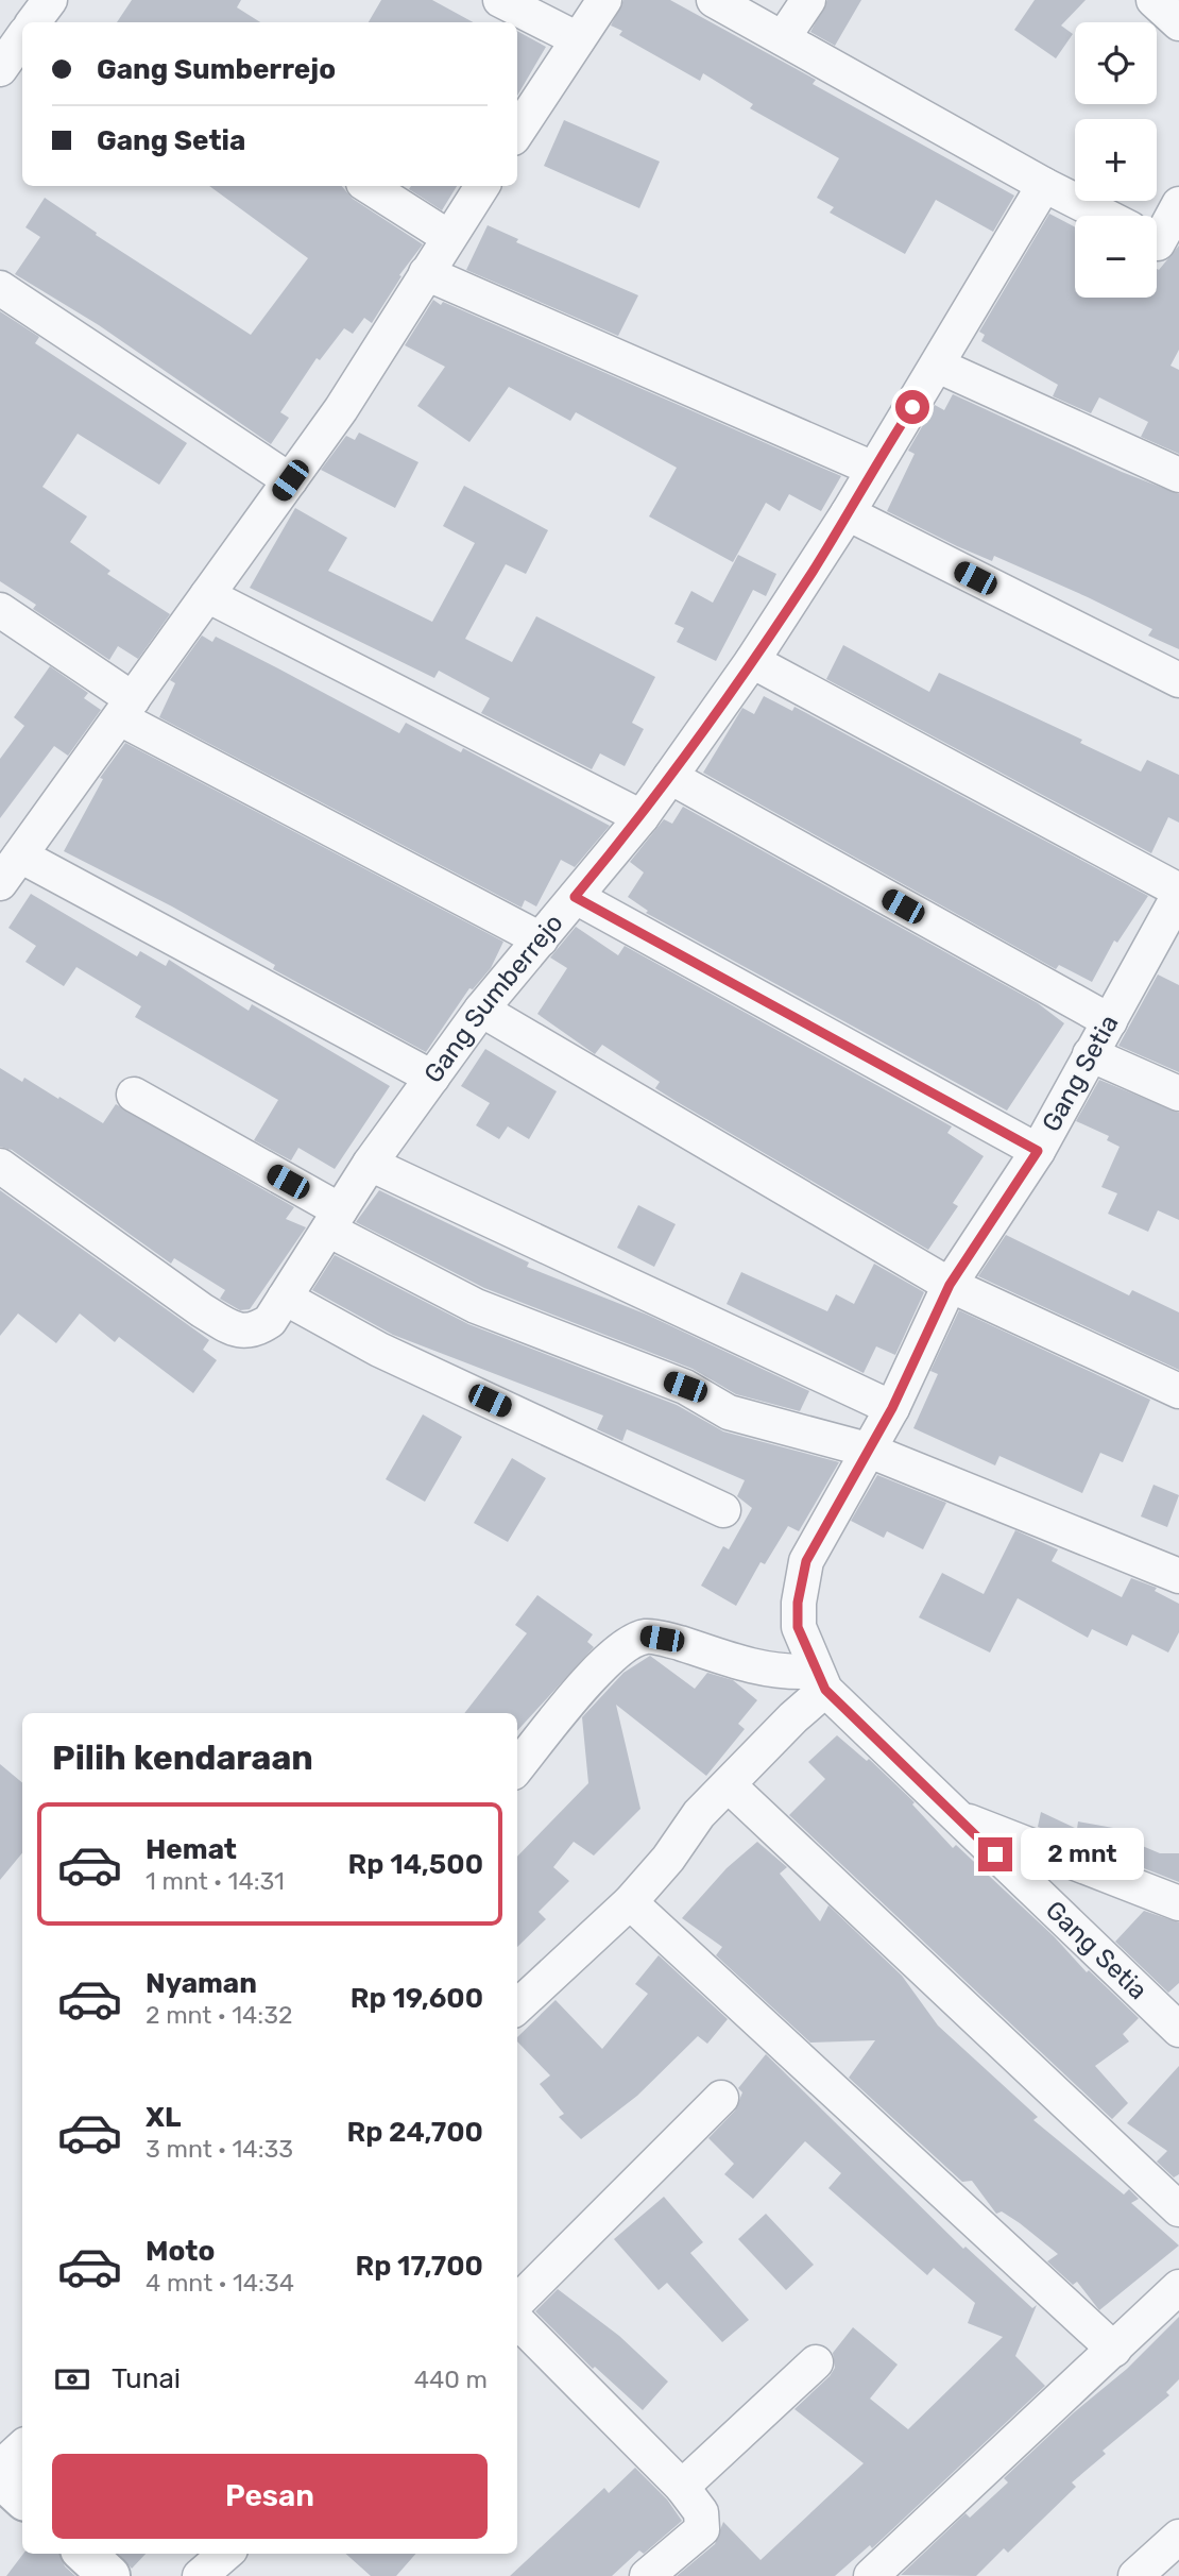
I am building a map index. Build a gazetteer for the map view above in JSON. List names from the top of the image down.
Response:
{
  "streets": {
    "street": ["Gang Sumberrejo", "Gang Setia"]
  },
  "page": {
    "map_buttons": ["+", "−"],
    "banner": ["Gang Sumberrejo", "Gang Setia"],
    "heading": "Pilih kendaraan",
    "list": [
      {
        "name": "Hemat",
        "note": "1 mnt · 14:31",
        "value": "Rp 14,500"
      },
      {
        "name": "Nyaman",
        "note": "2 mnt · 14:32",
        "value": "Rp 19,600"
      },
      {
        "name": "XL",
        "note": "3 mnt · 14:33",
        "value": "Rp 24,700"
      },
      {
        "name": "Moto",
        "note": "4 mnt · 14:34",
        "value": "Rp 17,700"
      }
    ],
    "bubble": "2 mnt",
    "pay": ["Tunai", "440 m"],
    "buttons": "Pesan"
  }
}
